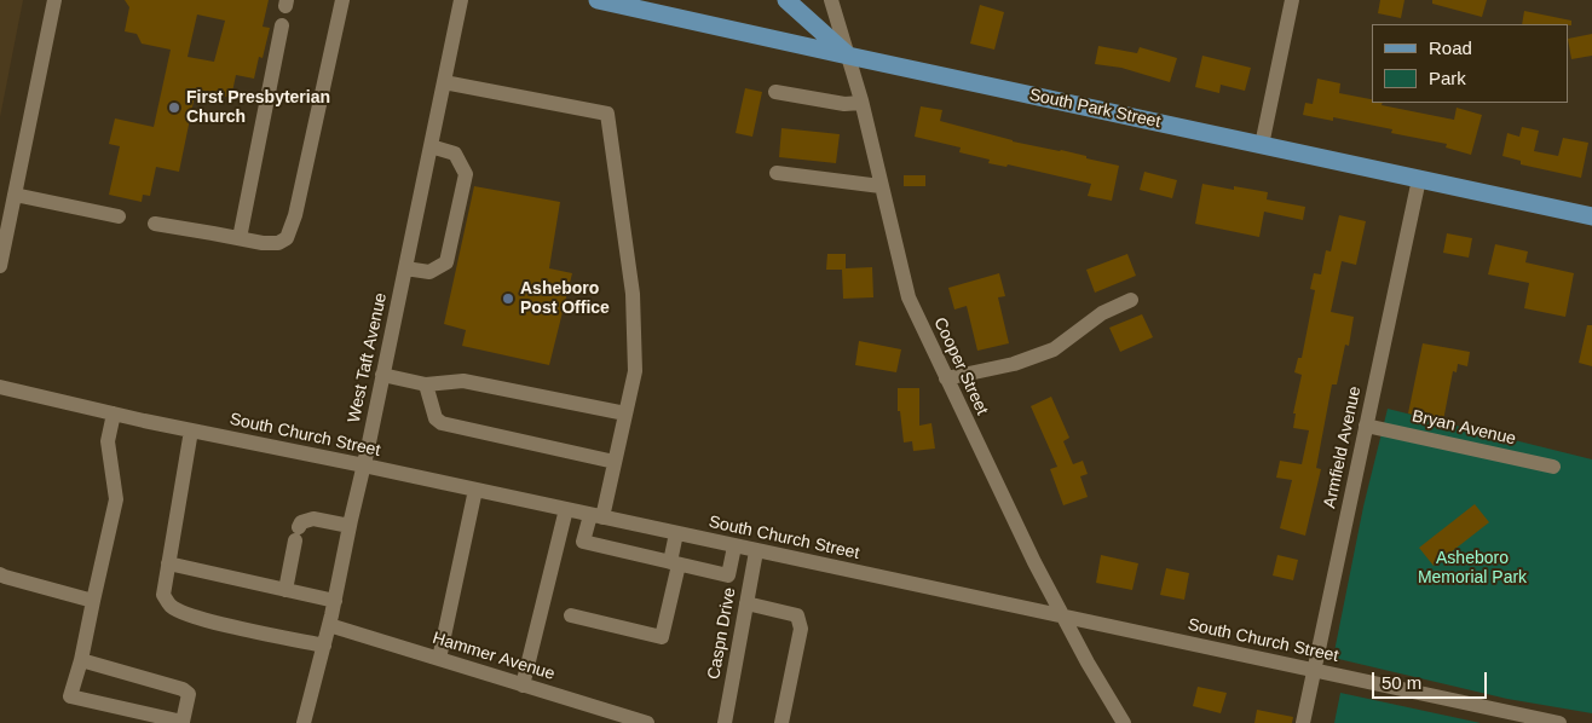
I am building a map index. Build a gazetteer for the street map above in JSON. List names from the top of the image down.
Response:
{
  "streets": {
    "main road": ["South Park Street"],
    "street": [
      "West Taft Avenue",
      "Cooper Street",
      "Bryan Avenue",
      "South Church Street",
      "Armfield Avenue",
      "Caspn Drive",
      "Hammer Avenue"
    ]
  },
  "crossings": [
    ["South Park Street", "Cooper Street"],
    ["South Park Street", "Armfield Avenue"],
    ["West Taft Avenue", "South Church Street"],
    ["West Taft Avenue", "Hammer Avenue"],
    ["Cooper Street", "South Church Street"],
    ["Bryan Avenue", "Armfield Avenue"],
    ["South Church Street", "Armfield Avenue"],
    ["South Church Street", "Caspn Drive"]
  ],
  "parks": ["Asheboro Memorial Park"],
  "places": ["First Presbyterian Church", "Asheboro Post Office"],
  "legend": ["Road", "Park"],
  "scale_bar": "50 m"
}
